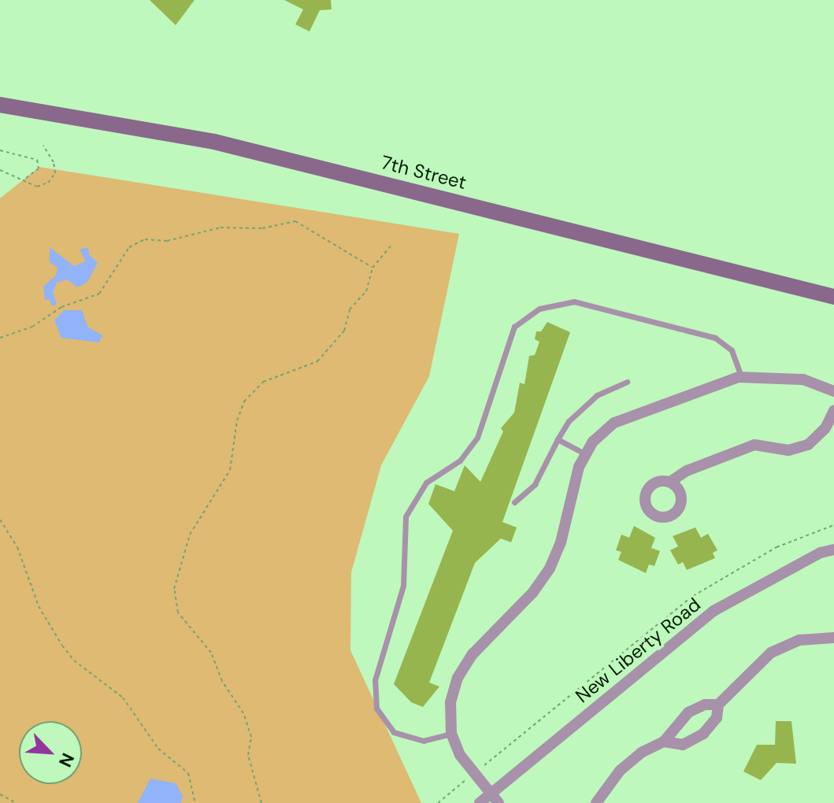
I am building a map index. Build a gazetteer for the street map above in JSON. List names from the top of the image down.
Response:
{
  "streets": {
    "street": ["7th Street", "New Liberty Road"]
  },
  "north": "bottom right"
}
